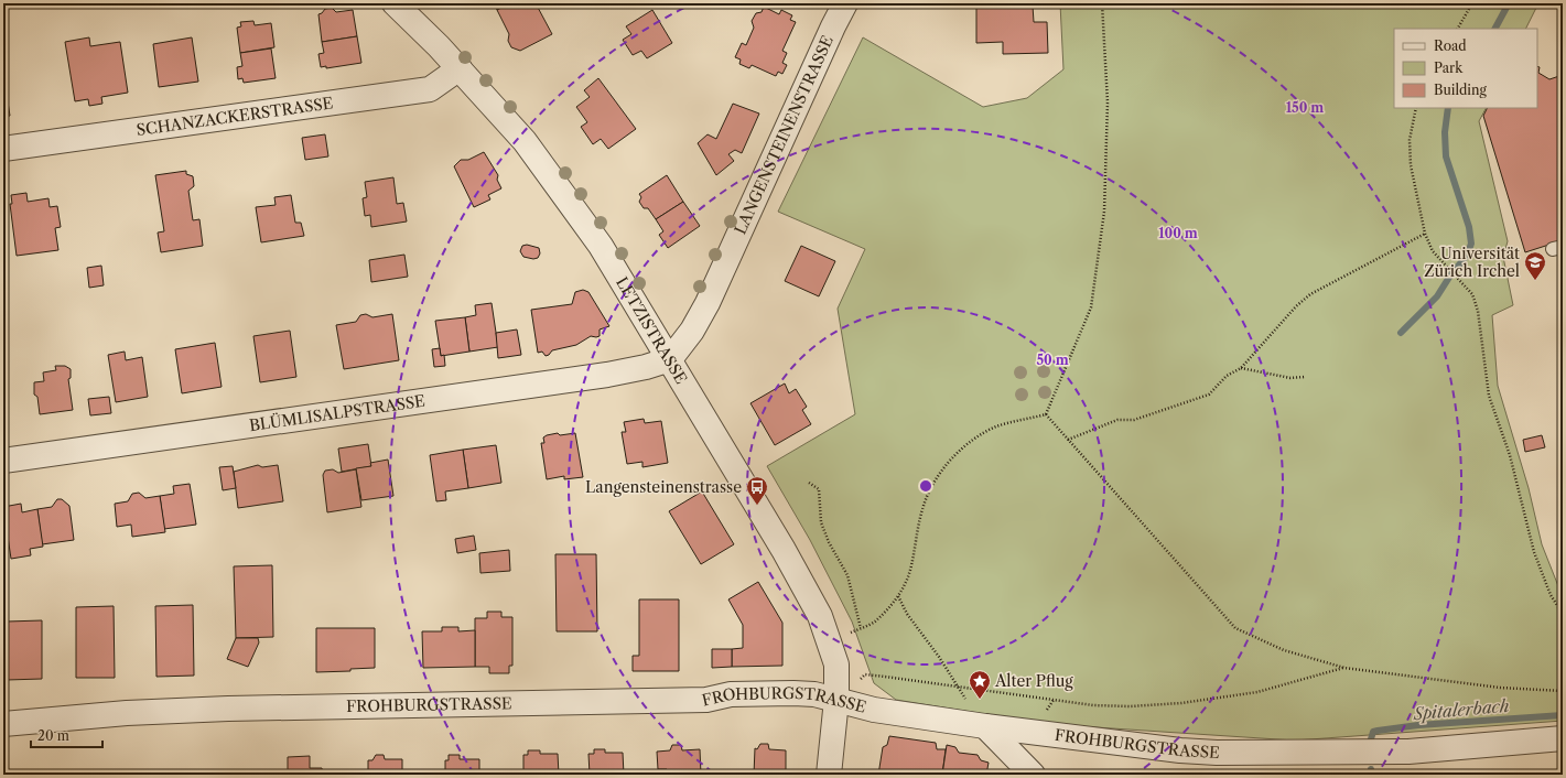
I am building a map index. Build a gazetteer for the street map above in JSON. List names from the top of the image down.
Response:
{
  "streets": {
    "street": [
      "SCHANZACKERSTRASSE",
      "LANGENSTEINENSTRASSE",
      "LETZISTRASSE",
      "BLÜMLISALPSTRASSE",
      "FROHBURGSTRASSE"
    ]
  },
  "crossings": [
    ["SCHANZACKERSTRASSE", "LETZISTRASSE"],
    ["LANGENSTEINENSTRASSE", "LETZISTRASSE"],
    ["LANGENSTEINENSTRASSE", "BLÜMLISALPSTRASSE"],
    ["LETZISTRASSE", "BLÜMLISALPSTRASSE"],
    ["LETZISTRASSE", "FROHBURGSTRASSE"]
  ],
  "water": ["Spitalerbach"],
  "places": {
    "school or university": ["Universität Zürich Irchel"],
    "bus stop": ["Langensteinenstrasse"],
    "place": ["Alter Pflug"]
  },
  "legend": ["Road", "Park", "Building"],
  "scale_bar": "20 m",
  "rings": ["150 m", "100 m", "50 m"]
}
